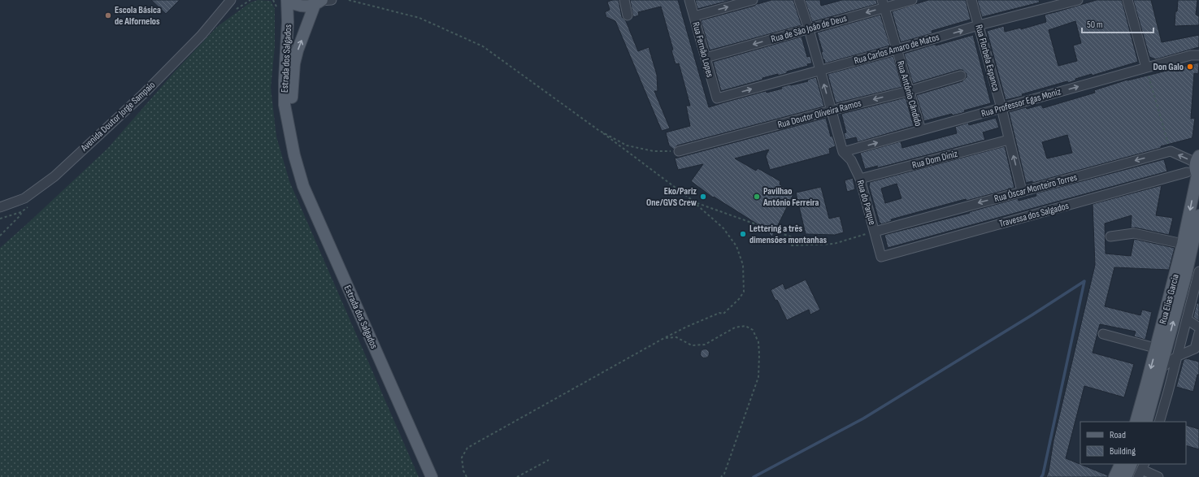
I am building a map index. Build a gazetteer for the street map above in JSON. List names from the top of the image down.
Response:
{
  "streets": {
    "main road": ["Estrada dos Salgados", "Rua Elias Garcia"],
    "street": [
      "Rua de São João de Deus",
      "Rua Carlos Amaro de Matos",
      "Rua Fernão Lopes",
      "Rua Florbela Espanca",
      "Rua António Cândido",
      "Rua Professor Egas Moniz",
      "Rua Doutor Oliveira Ramos",
      "Avenida Doutor Jorge Sampaio",
      "Rua Dom Diniz",
      "Rua Óscar Monteiro Torres",
      "Rua do Parque",
      "Travessa dos Salgados"
    ]
  },
  "crossings": [
    ["Rua de São João de Deus", "Rua Fernão Lopes"],
    ["Rua de São João de Deus", "Rua António Cândido"],
    ["Rua Carlos Amaro de Matos", "Rua Fernão Lopes"],
    ["Rua Carlos Amaro de Matos", "Rua Florbela Espanca"],
    ["Rua Carlos Amaro de Matos", "Rua António Cândido"],
    ["Rua Florbela Espanca", "Rua Professor Egas Moniz"],
    ["Rua Florbela Espanca", "Rua Dom Diniz"],
    ["Rua Florbela Espanca", "Rua Óscar Monteiro Torres"],
    ["Rua António Cândido", "Rua Professor Egas Moniz"],
    ["Rua António Cândido", "Rua Doutor Oliveira Ramos"],
    ["Rua Professor Egas Moniz", "Rua do Parque"],
    ["Rua Dom Diniz", "Rua do Parque"],
    ["Rua Óscar Monteiro Torres", "Rua do Parque"],
    ["Rua do Parque", "Travessa dos Salgados"],
    ["Travessa dos Salgados", "Rua Elias Garcia"]
  ],
  "one_way": ["Rua Carlos Amaro de Matos", "Rua Professor Egas Moniz", "Rua Óscar Monteiro Torres"],
  "places": [
    "Escola Básica de Alfornelos",
    "Don Galo",
    "Eko/Pariz One/GVS Crew",
    "Pavilhao António Ferreira",
    "Lettering a três dimensões montanhas"
  ],
  "legend": ["Road", "Building"],
  "scale_bar": "50 m"
}
